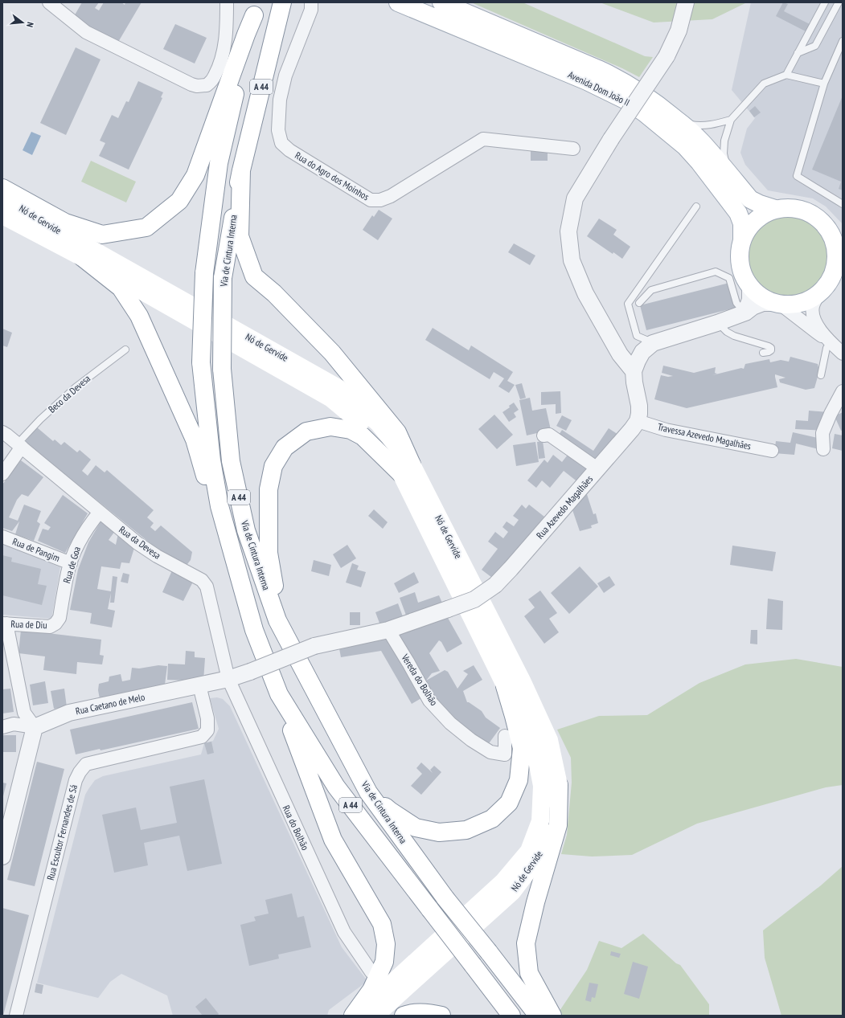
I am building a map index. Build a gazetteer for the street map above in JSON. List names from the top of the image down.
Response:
{
  "streets": {
    "main road": [
      "A 44",
      "Avenida Dom João II",
      "Nó de Gervide",
      "Via de Cintura Interna"
    ],
    "street": [
      "Rua do Agro dos Moinhos",
      "Travessa Azevedo Magalhães",
      "Rua Azevedo Magalhães",
      "Rua da Devesa",
      "Rua de Pangim",
      "Rua de Goa",
      "Rua de Diu",
      "Vereda do Bolhão",
      "Rua Caetano de Melo",
      "Rua do Bolhão",
      "Rua Escultor Fernandes de Sá"
    ],
    "lane": ["Beco da Devesa"]
  },
  "crossings": [
    ["Beco da Devesa", "Rua da Devesa"],
    ["Travessa Azevedo Magalhães", "Rua Azevedo Magalhães"],
    ["Rua Azevedo Magalhães", "Vereda do Bolhão"],
    ["Rua Azevedo Magalhães", "Rua Caetano de Melo"],
    ["Rua da Devesa", "Rua de Goa"],
    ["Rua da Devesa", "Rua Caetano de Melo"],
    ["Rua da Devesa", "Rua do Bolhão"],
    ["Rua de Pangim", "Rua de Goa"],
    ["Rua de Goa", "Rua de Diu"],
    ["Rua Caetano de Melo", "Rua do Bolhão"],
    ["Rua Caetano de Melo", "Rua Escultor Fernandes de Sá"]
  ],
  "north": "right"
}
